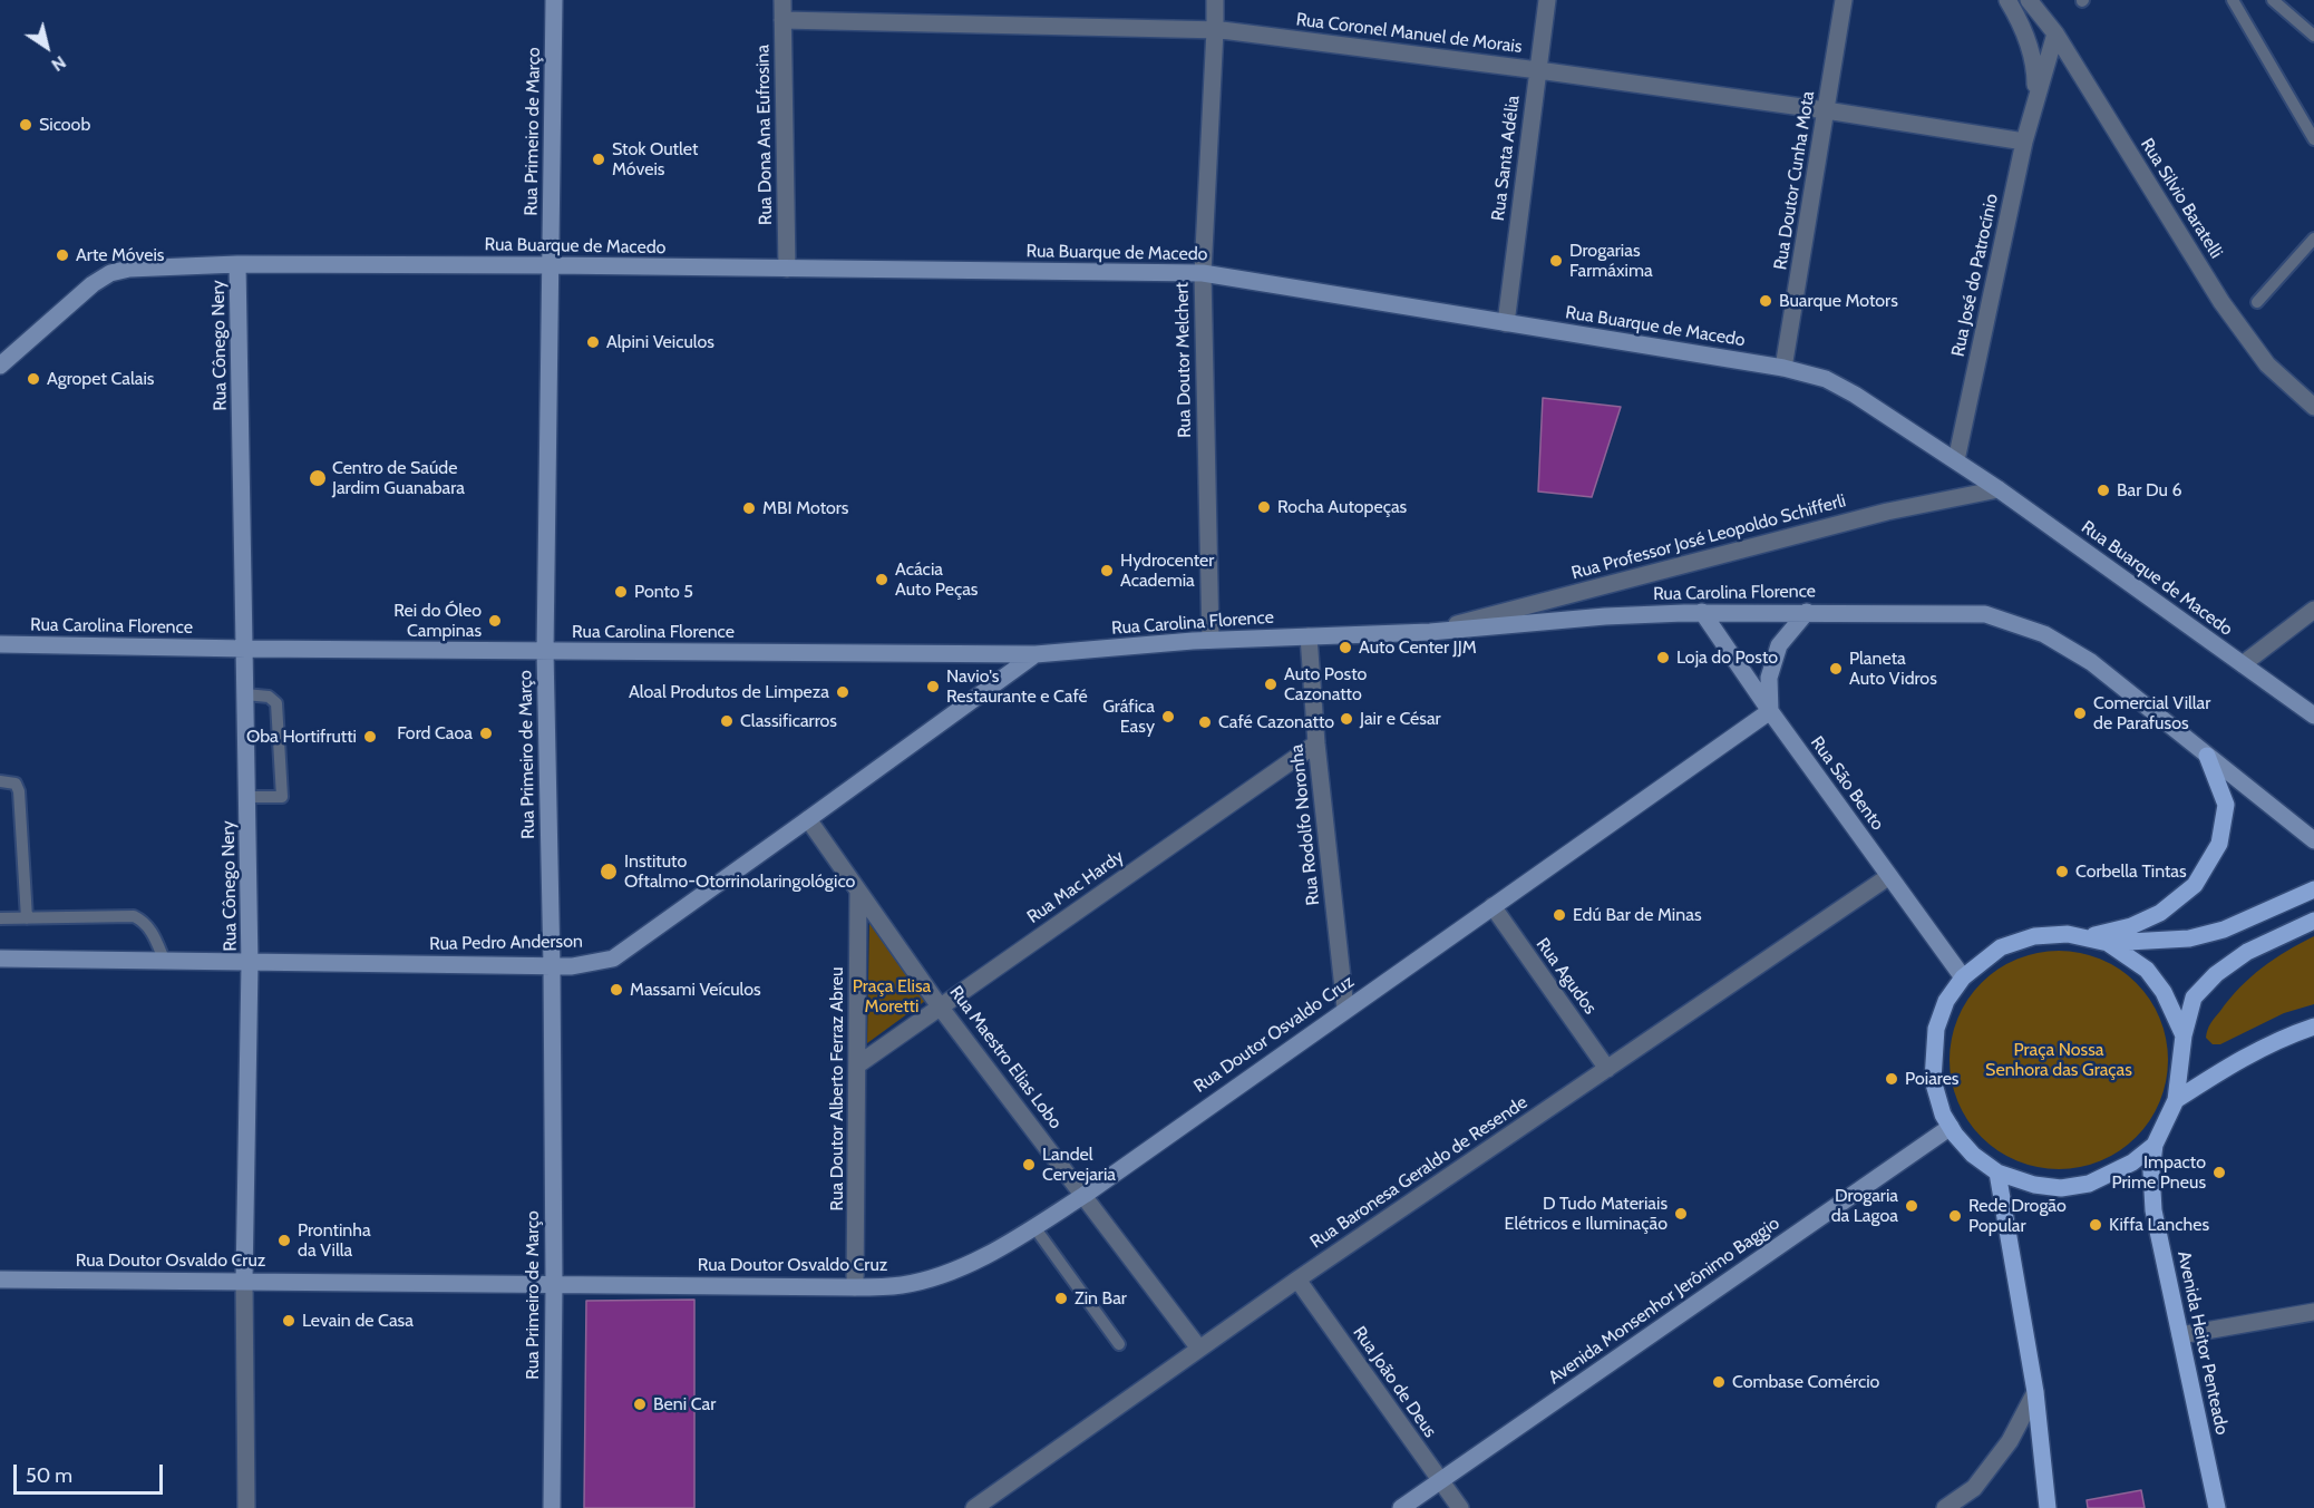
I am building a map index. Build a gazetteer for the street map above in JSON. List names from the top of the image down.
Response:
{
  "streets": {
    "main road": [
      "Rua Primeiro de Março",
      "Rua Buarque de Macedo",
      "Rua Cônego Nery",
      "Rua Carolina Florence",
      "Rua São Bento",
      "Rua Pedro Anderson",
      "Rua Doutor Osvaldo Cruz",
      "Avenida Monsenhor Jerônimo Baggio",
      "Avenida Heitor Penteado"
    ],
    "street": [
      "Rua Coronel Manuel de Morais",
      "Rua Dona Ana Eufrosina",
      "Rua Santa Adélia",
      "Rua Doutor Cunha Mota",
      "Rua Silvio Baratelli",
      "Rua José do Patrocínio",
      "Rua Doutor Melchert",
      "Rua Professor José Leopoldo Schifferli",
      "Rua Rodolfo Noronha",
      "Rua Mac Hardy",
      "Rua Agudos",
      "Rua Maestro Elias Lobo",
      "Rua Doutor Alberto Ferraz Abreu",
      "Rua Baronesa Geraldo de Resende",
      "Rua João de Deus"
    ]
  },
  "crossings": [
    ["Rua Coronel Manuel de Morais", "Rua Dona Ana Eufrosina"],
    ["Rua Coronel Manuel de Morais", "Rua Santa Adélia"],
    ["Rua Coronel Manuel de Morais", "Rua Doutor Cunha Mota"],
    ["Rua Coronel Manuel de Morais", "Rua José do Patrocínio"],
    ["Rua Coronel Manuel de Morais", "Rua Doutor Melchert"],
    ["Rua Primeiro de Março", "Rua Buarque de Macedo"],
    ["Rua Primeiro de Março", "Rua Carolina Florence"],
    ["Rua Primeiro de Março", "Rua Pedro Anderson"],
    ["Rua Primeiro de Março", "Rua Doutor Osvaldo Cruz"],
    ["Rua Dona Ana Eufrosina", "Rua Buarque de Macedo"],
    ["Rua Santa Adélia", "Rua Buarque de Macedo"],
    ["Rua Doutor Cunha Mota", "Rua Buarque de Macedo"],
    ["Rua Silvio Baratelli", "Rua José do Patrocínio"],
    ["Rua Buarque de Macedo", "Rua José do Patrocínio"],
    ["Rua Buarque de Macedo", "Rua Cônego Nery"],
    ["Rua Buarque de Macedo", "Rua Doutor Melchert"],
    ["Rua Buarque de Macedo", "Rua Professor José Leopoldo Schifferli"],
    ["Rua Cônego Nery", "Rua Carolina Florence"],
    ["Rua Cônego Nery", "Rua Pedro Anderson"],
    ["Rua Cônego Nery", "Rua Doutor Osvaldo Cruz"],
    ["Rua Doutor Melchert", "Rua Carolina Florence"],
    ["Rua Professor José Leopoldo Schifferli", "Rua Carolina Florence"],
    ["Rua Carolina Florence", "Rua São Bento"],
    ["Rua Carolina Florence", "Rua Rodolfo Noronha"],
    ["Rua Carolina Florence", "Rua Pedro Anderson"],
    ["Rua São Bento", "Rua Doutor Osvaldo Cruz"],
    ["Rua São Bento", "Rua Baronesa Geraldo de Resende"],
    ["Rua Rodolfo Noronha", "Rua Mac Hardy"],
    ["Rua Rodolfo Noronha", "Rua Doutor Osvaldo Cruz"],
    ["Rua Mac Hardy", "Rua Maestro Elias Lobo"],
    ["Rua Mac Hardy", "Rua Doutor Alberto Ferraz Abreu"],
    ["Rua Pedro Anderson", "Rua Maestro Elias Lobo"],
    ["Rua Agudos", "Rua Doutor Osvaldo Cruz"],
    ["Rua Agudos", "Rua Baronesa Geraldo de Resende"],
    ["Rua Doutor Osvaldo Cruz", "Rua Maestro Elias Lobo"],
    ["Rua Doutor Osvaldo Cruz", "Rua Doutor Alberto Ferraz Abreu"],
    ["Rua Maestro Elias Lobo", "Rua Doutor Alberto Ferraz Abreu"],
    ["Rua Maestro Elias Lobo", "Rua Baronesa Geraldo de Resende"],
    ["Rua Baronesa Geraldo de Resende", "Rua João de Deus"],
    ["Avenida Monsenhor Jerônimo Baggio", "Rua João de Deus"]
  ],
  "parks": ["Praça Elisa Moretti", "Praça Nossa Senhora das Graças"],
  "places": [
    "Sicoob",
    "Stok Outlet Móveis",
    "Arte Móveis",
    "Drogarias Farmáxima",
    "Buarque Motors",
    "Alpini Veiculos",
    "Agropet Calais",
    "Centro de Saúde Jardim Guanabara",
    "Bar Du 6",
    "Rocha Autopeças",
    "MBI Motors",
    "Hydrocenter Academia",
    "Acácia Auto Peças",
    "Ponto 5",
    "Rei do Óleo Campinas",
    "Auto Center JJM",
    "Loja do Posto",
    "Planeta Auto Vidros",
    "Auto Posto Cazonatto",
    "Navio's Restaurante e Café",
    "Aloal Produtos de Limpeza",
    "Comercial Villar de Parafusos",
    "Gráfica Easy",
    "Jair e César",
    "Classificarros",
    "Café Cazonatto",
    "Ford Caoa",
    "Oba Hortifrutti",
    "Instituto Oftalmo-Otorrinolaringológico",
    "Corbella Tintas",
    "Edú Bar de Minas",
    "Massami Veículos",
    "Poiares",
    "Landel Cervejaria",
    "Impacto Prime Pneus",
    "Drogaria da Lagoa",
    "D Tudo Materiais Elétricos e Iluminação",
    "Rede Drogão Popular",
    "Kiffa Lanches",
    "Prontinha da Villa",
    "Zin Bar",
    "Levain de Casa",
    "Combase Comércio",
    "Beni Car"
  ],
  "scale_bar": "50 m",
  "north": "bottom right"
}
